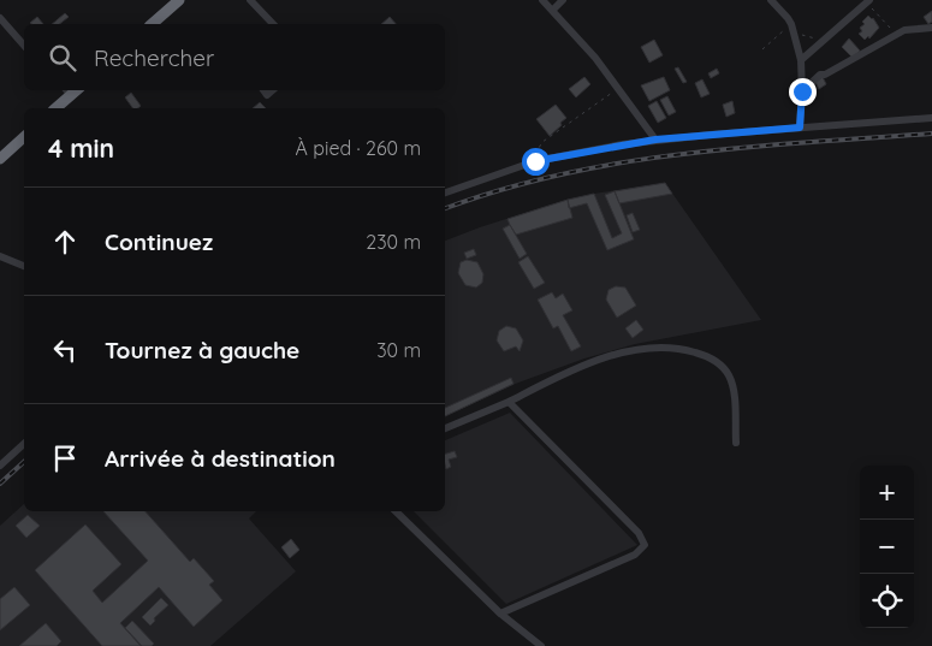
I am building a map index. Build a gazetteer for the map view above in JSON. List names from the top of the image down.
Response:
{
  "page": {
    "search": "Rechercher",
    "heading": ["4 min", "À pied · 260 m"],
    "list": [
      ["Continuez", "230 m"],
      ["Tournez à gauche", "30 m"],
      "Arrivée à destination"
    ],
    "map_buttons": ["+", "−"]
  }
}
